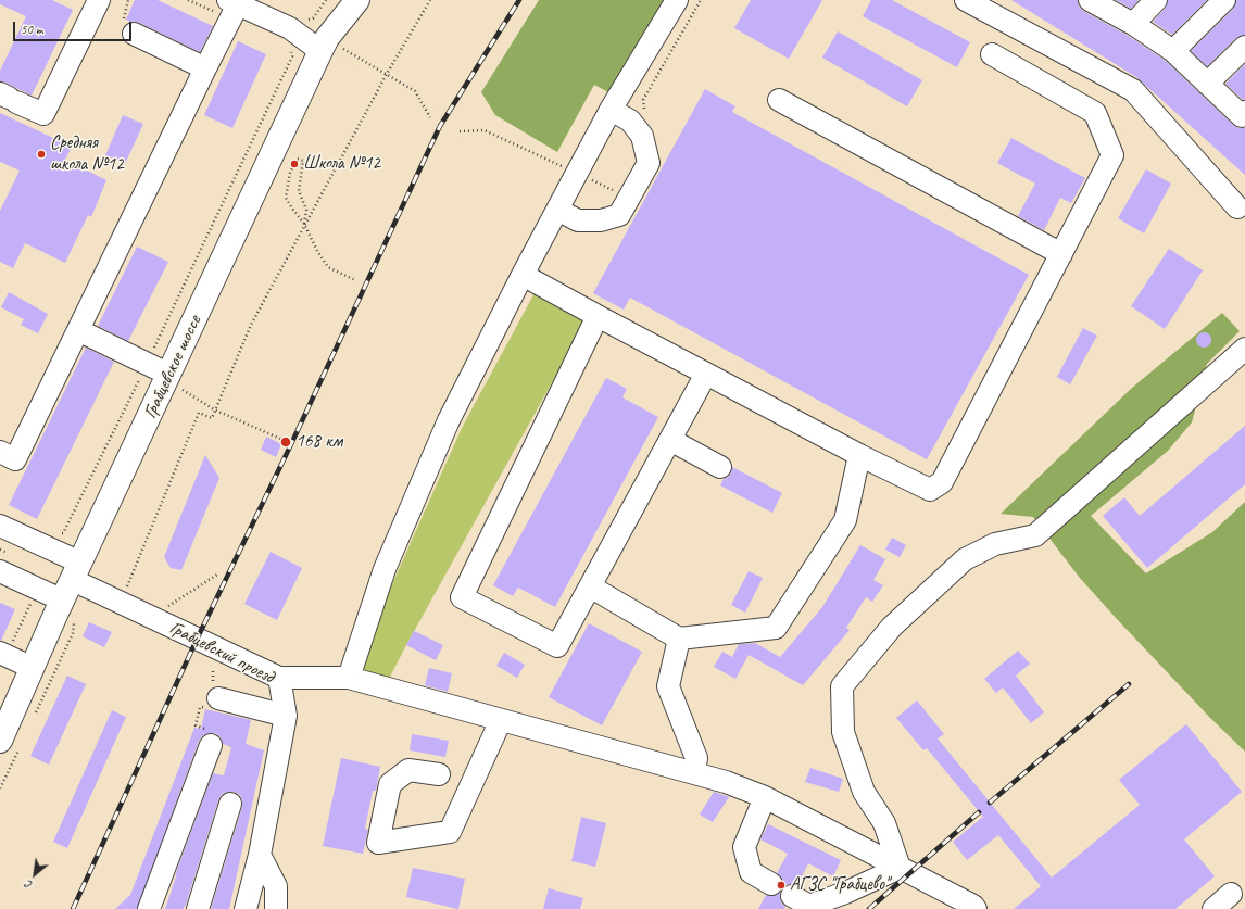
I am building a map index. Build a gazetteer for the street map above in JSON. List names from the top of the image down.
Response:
{
  "streets": {
    "main road": ["Грабцевское шоссе"],
    "street": ["Грабцевский проезд"]
  },
  "crossings": [
    ["Грабцевское шоссе", "Грабцевский проезд"]
  ],
  "places": [
    "Средняя школа №12",
    "Школа №12",
    "168 км",
    "АГЗС \"Грабцево\""
  ],
  "scale_bar": "50 m",
  "north": "bottom left"
}
